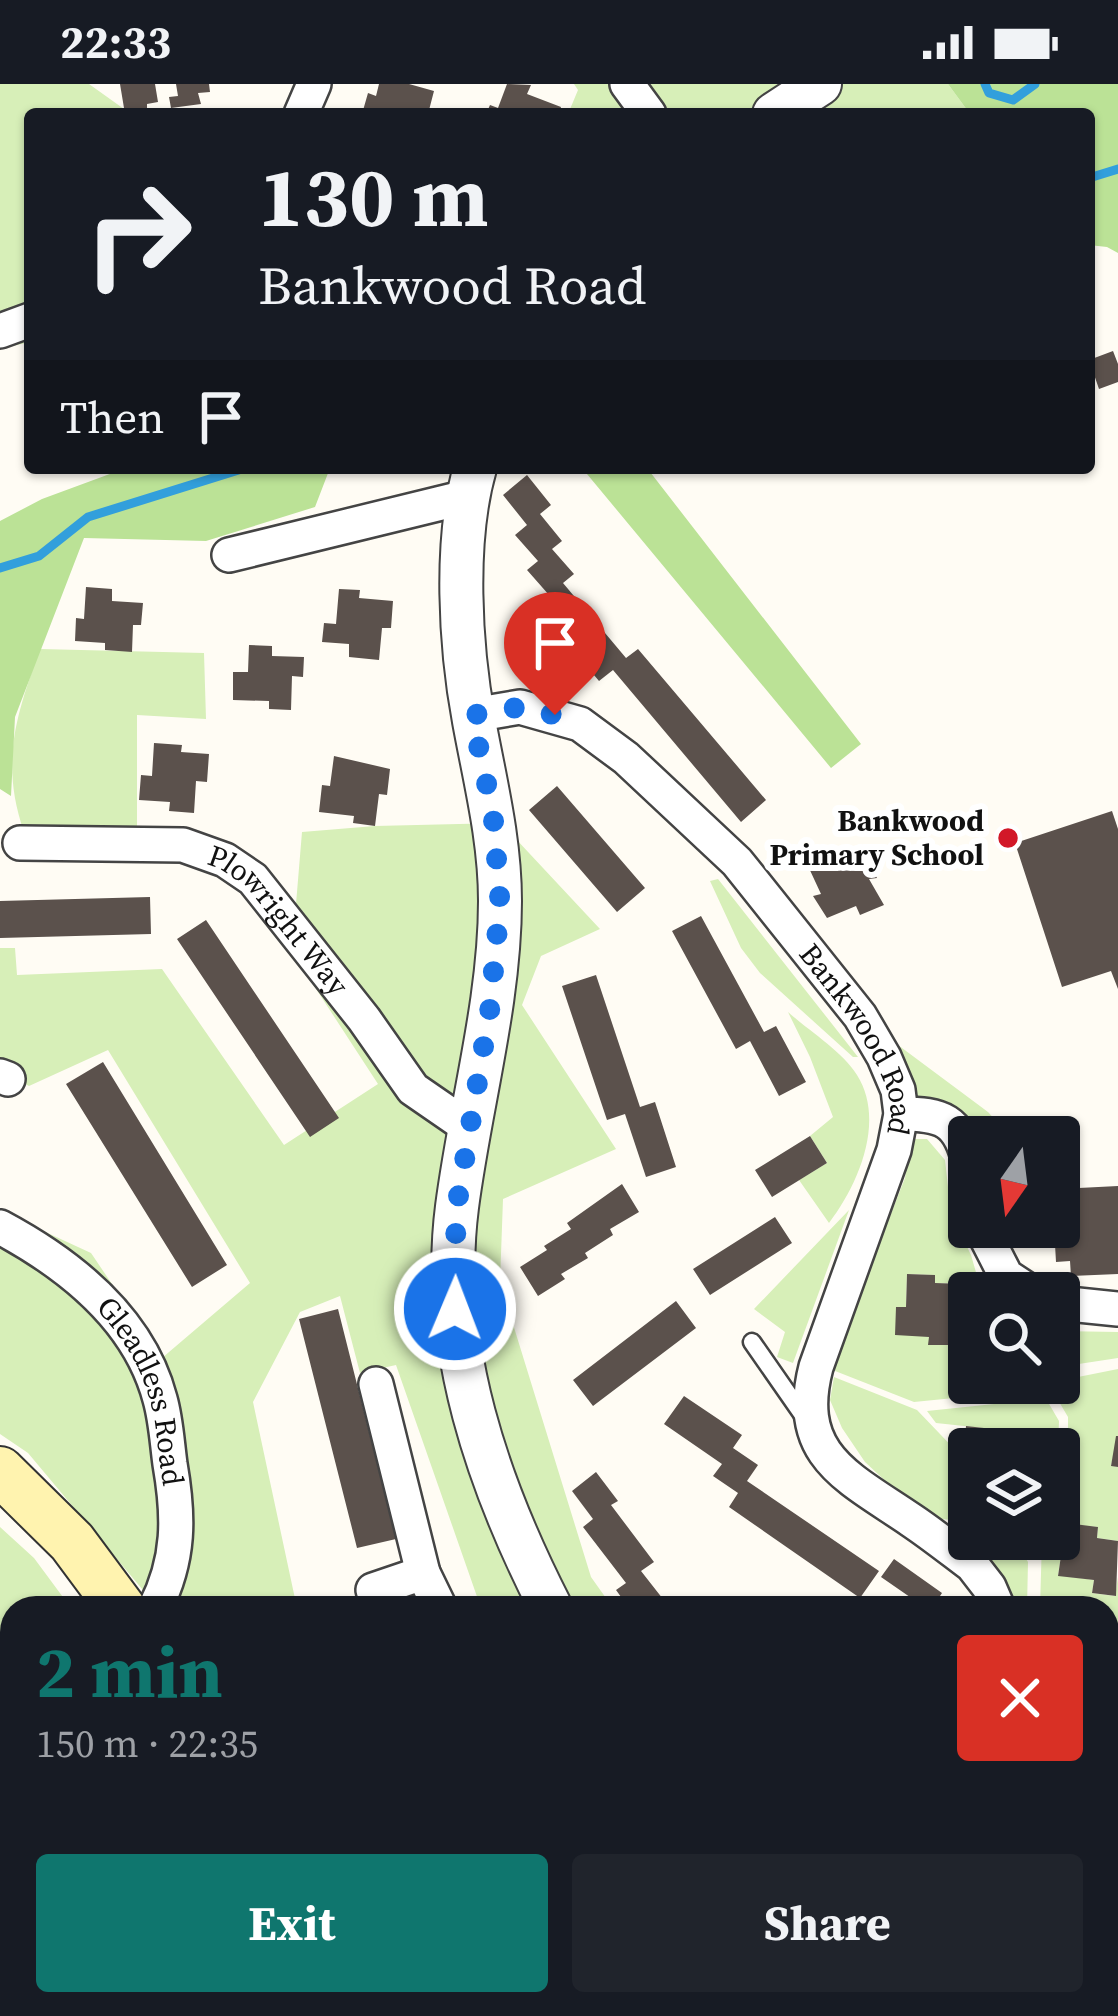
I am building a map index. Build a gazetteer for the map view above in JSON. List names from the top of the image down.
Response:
{
  "streets": {
    "street": ["Plowright Way", "Bankwood Road", "Gleadless Road"]
  },
  "places": ["Bankwood Primary School"],
  "north": "bottom",
  "page": {
    "status": "22:33",
    "turn": ["130 m", "Bankwood Road"],
    "then": "Then",
    "heading": ["2 min", "150 m · 22:35"],
    "buttons": ["Exit", "Share"]
  }
}
